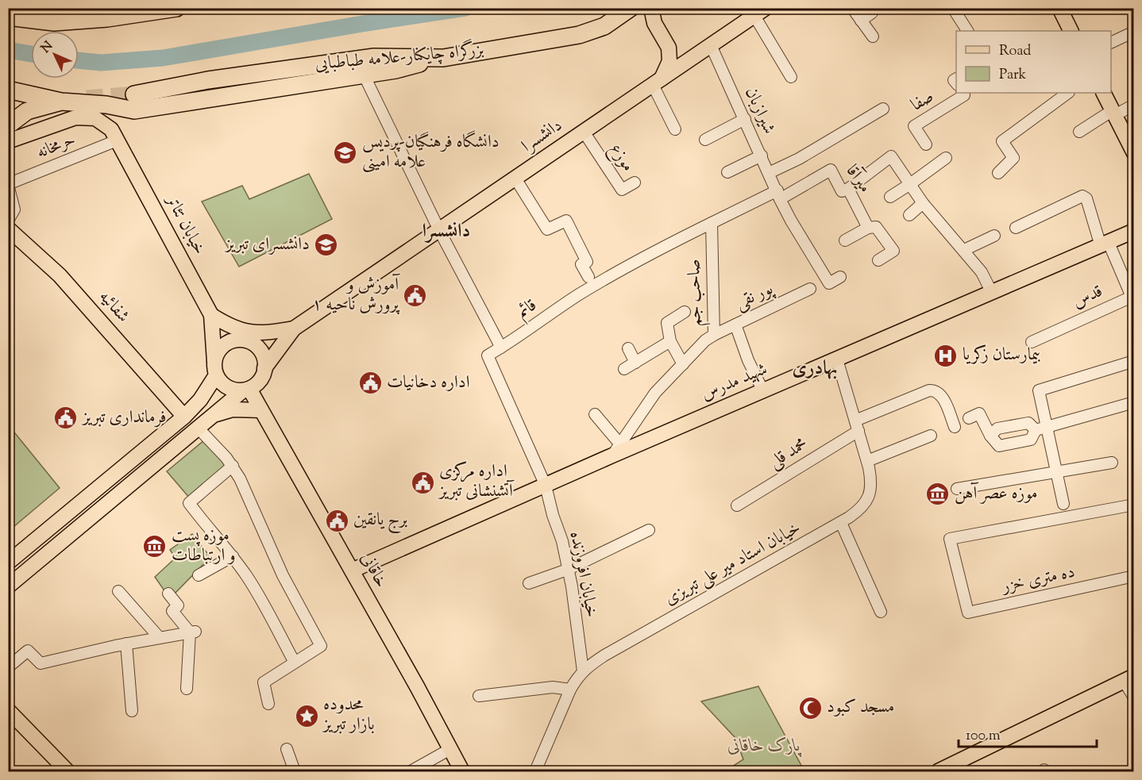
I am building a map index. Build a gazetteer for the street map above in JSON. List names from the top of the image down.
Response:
{
  "streets": {
    "highway": ["بزرگراه چایکنار-علامه طباطبایی"],
    "main road": [
      "دانشسرا",
      "خیابان تئاتر",
      "شفائیه",
      "شهید مدرس",
      "خاقانی"
    ],
    "street": [
      "صفا",
      "شیرازبان",
      "حرمخانه",
      "موزع",
      "میرآقا",
      "صاحب جم",
      "پور نقی",
      "قدس",
      "قائم",
      "محمد قلی",
      "خیابان استاد میر علی تبریزی",
      "خیابان افروزنده",
      "ده متری خزر"
    ]
  },
  "crossings": [
    ["شیرازبان", "دانشسرا"],
    ["شیرازبان", "میرآقا"],
    ["دانشسرا", "موزع"],
    ["حرمخانه", "خیابان تئاتر"],
    ["خیابان تئاتر", "خاقانی"],
    ["صاحب جم", "پور نقی"],
    ["صاحب جم", "قائم"],
    ["صاحب جم", "شهید مدرس"],
    ["قدس", "شهید مدرس"],
    ["قائم", "شهید مدرس"],
    ["قائم", "خیابان افروزنده"],
    ["شهید مدرس", "خیابان استاد میر علی تبریزی"],
    ["شهید مدرس", "خاقانی"],
    ["شهید مدرس", "خیابان افروزنده"],
    ["محمد قلی", "خیابان استاد میر علی تبریزی"],
    ["خیابان استاد میر علی تبریزی", "خیابان افروزنده"]
  ],
  "districts": ["دانشسرا", "بهادری"],
  "parks": ["پارک خاقانی"],
  "places": {
    "school or university": ["دانشگاه فرهنگیان-پردیس علامه امینی", "دانشسرای تبریز"],
    "public building": [
      "آموزش و پرورش ناحیه ۱",
      "اداره دخانیات",
      "فرمانداری تبریز",
      "اداره مرکزی آتشنشانی تبریز",
      "برج یانقین"
    ],
    "hospital": ["بیمارستان زکریا"],
    "museum": ["موزه عصر آهن", "موزه پست و ارتباطات"],
    "mosque": ["مسجد کبود"],
    "place": ["محدوده بازار تبریز"]
  },
  "legend": ["Road", "Park"],
  "scale_bar": "100 m",
  "north": "top left"
}
